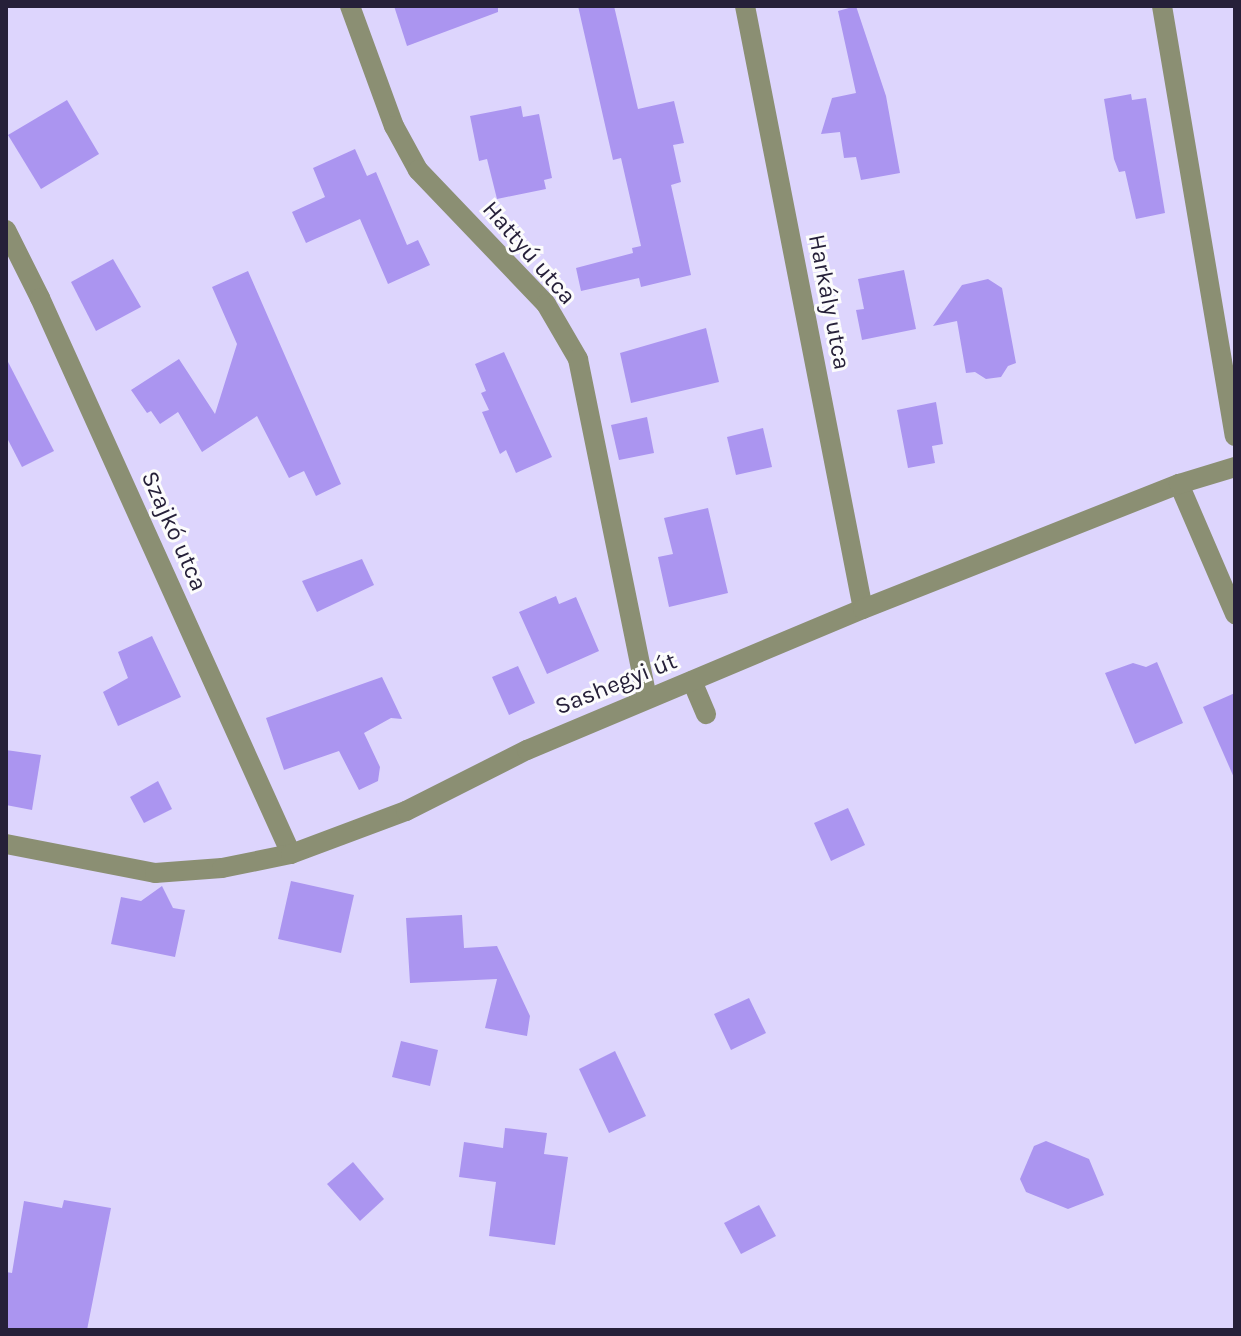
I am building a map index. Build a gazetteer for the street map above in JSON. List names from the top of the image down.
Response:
{
  "streets": {
    "street": [
      "Hattyú utca",
      "Harkály utca",
      "Szajkó utca",
      "Sashegyi út"
    ]
  },
  "crossings": [
    ["Hattyú utca", "Sashegyi út"],
    ["Harkály utca", "Sashegyi út"],
    ["Szajkó utca", "Sashegyi út"]
  ]
}
